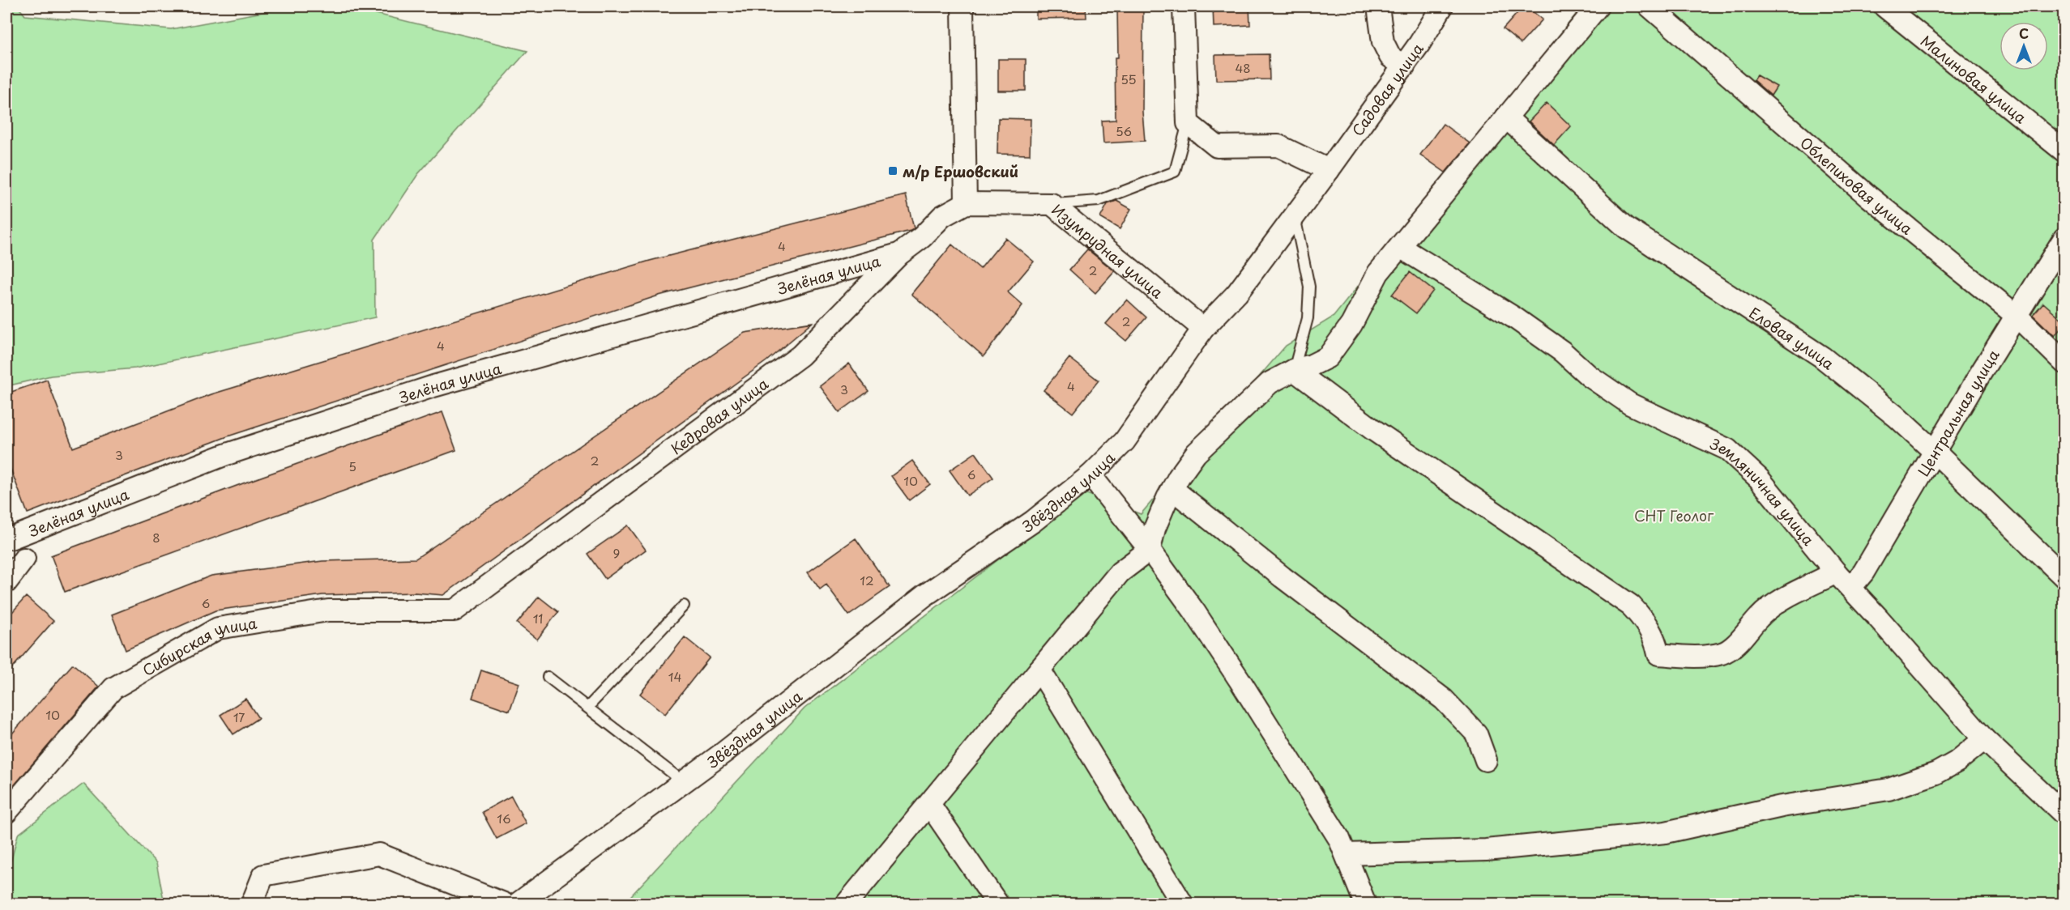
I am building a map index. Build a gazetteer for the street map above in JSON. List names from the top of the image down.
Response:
{
  "streets": {
    "street": [
      "Малиновая улица",
      "Садовая улица",
      "Облепиховая улица",
      "Изумрудная улица",
      "Зелёная улица",
      "Еловая улица",
      "Центральная улица",
      "Кедровая улица",
      "Звёздная улица",
      "Земляничная улица",
      "Сибирская улица"
    ]
  },
  "crossings": [
    ["Садовая улица", "Звёздная улица"],
    ["Облепиховая улица", "Центральная улица"],
    ["Изумрудная улица", "Кедровая улица"],
    ["Изумрудная улица", "Звёздная улица"],
    ["Зелёная улица", "Кедровая улица"],
    ["Еловая улица", "Центральная улица"],
    ["Центральная улица", "Земляничная улица"],
    ["Кедровая улица", "Сибирская улица"]
  ],
  "parks": ["СНТ Геолог"],
  "places": {
    "transit": ["м/р Ершовский"]
  },
  "house_numbers": [
    "48",
    "55",
    "56",
    "4",
    "2",
    "2",
    "4",
    "4",
    "3",
    "3",
    "2",
    "5",
    "6",
    "10",
    "8",
    "9",
    "12",
    "6",
    "11",
    "14",
    "10",
    "17",
    "16"
  ],
  "north": "top"
}
